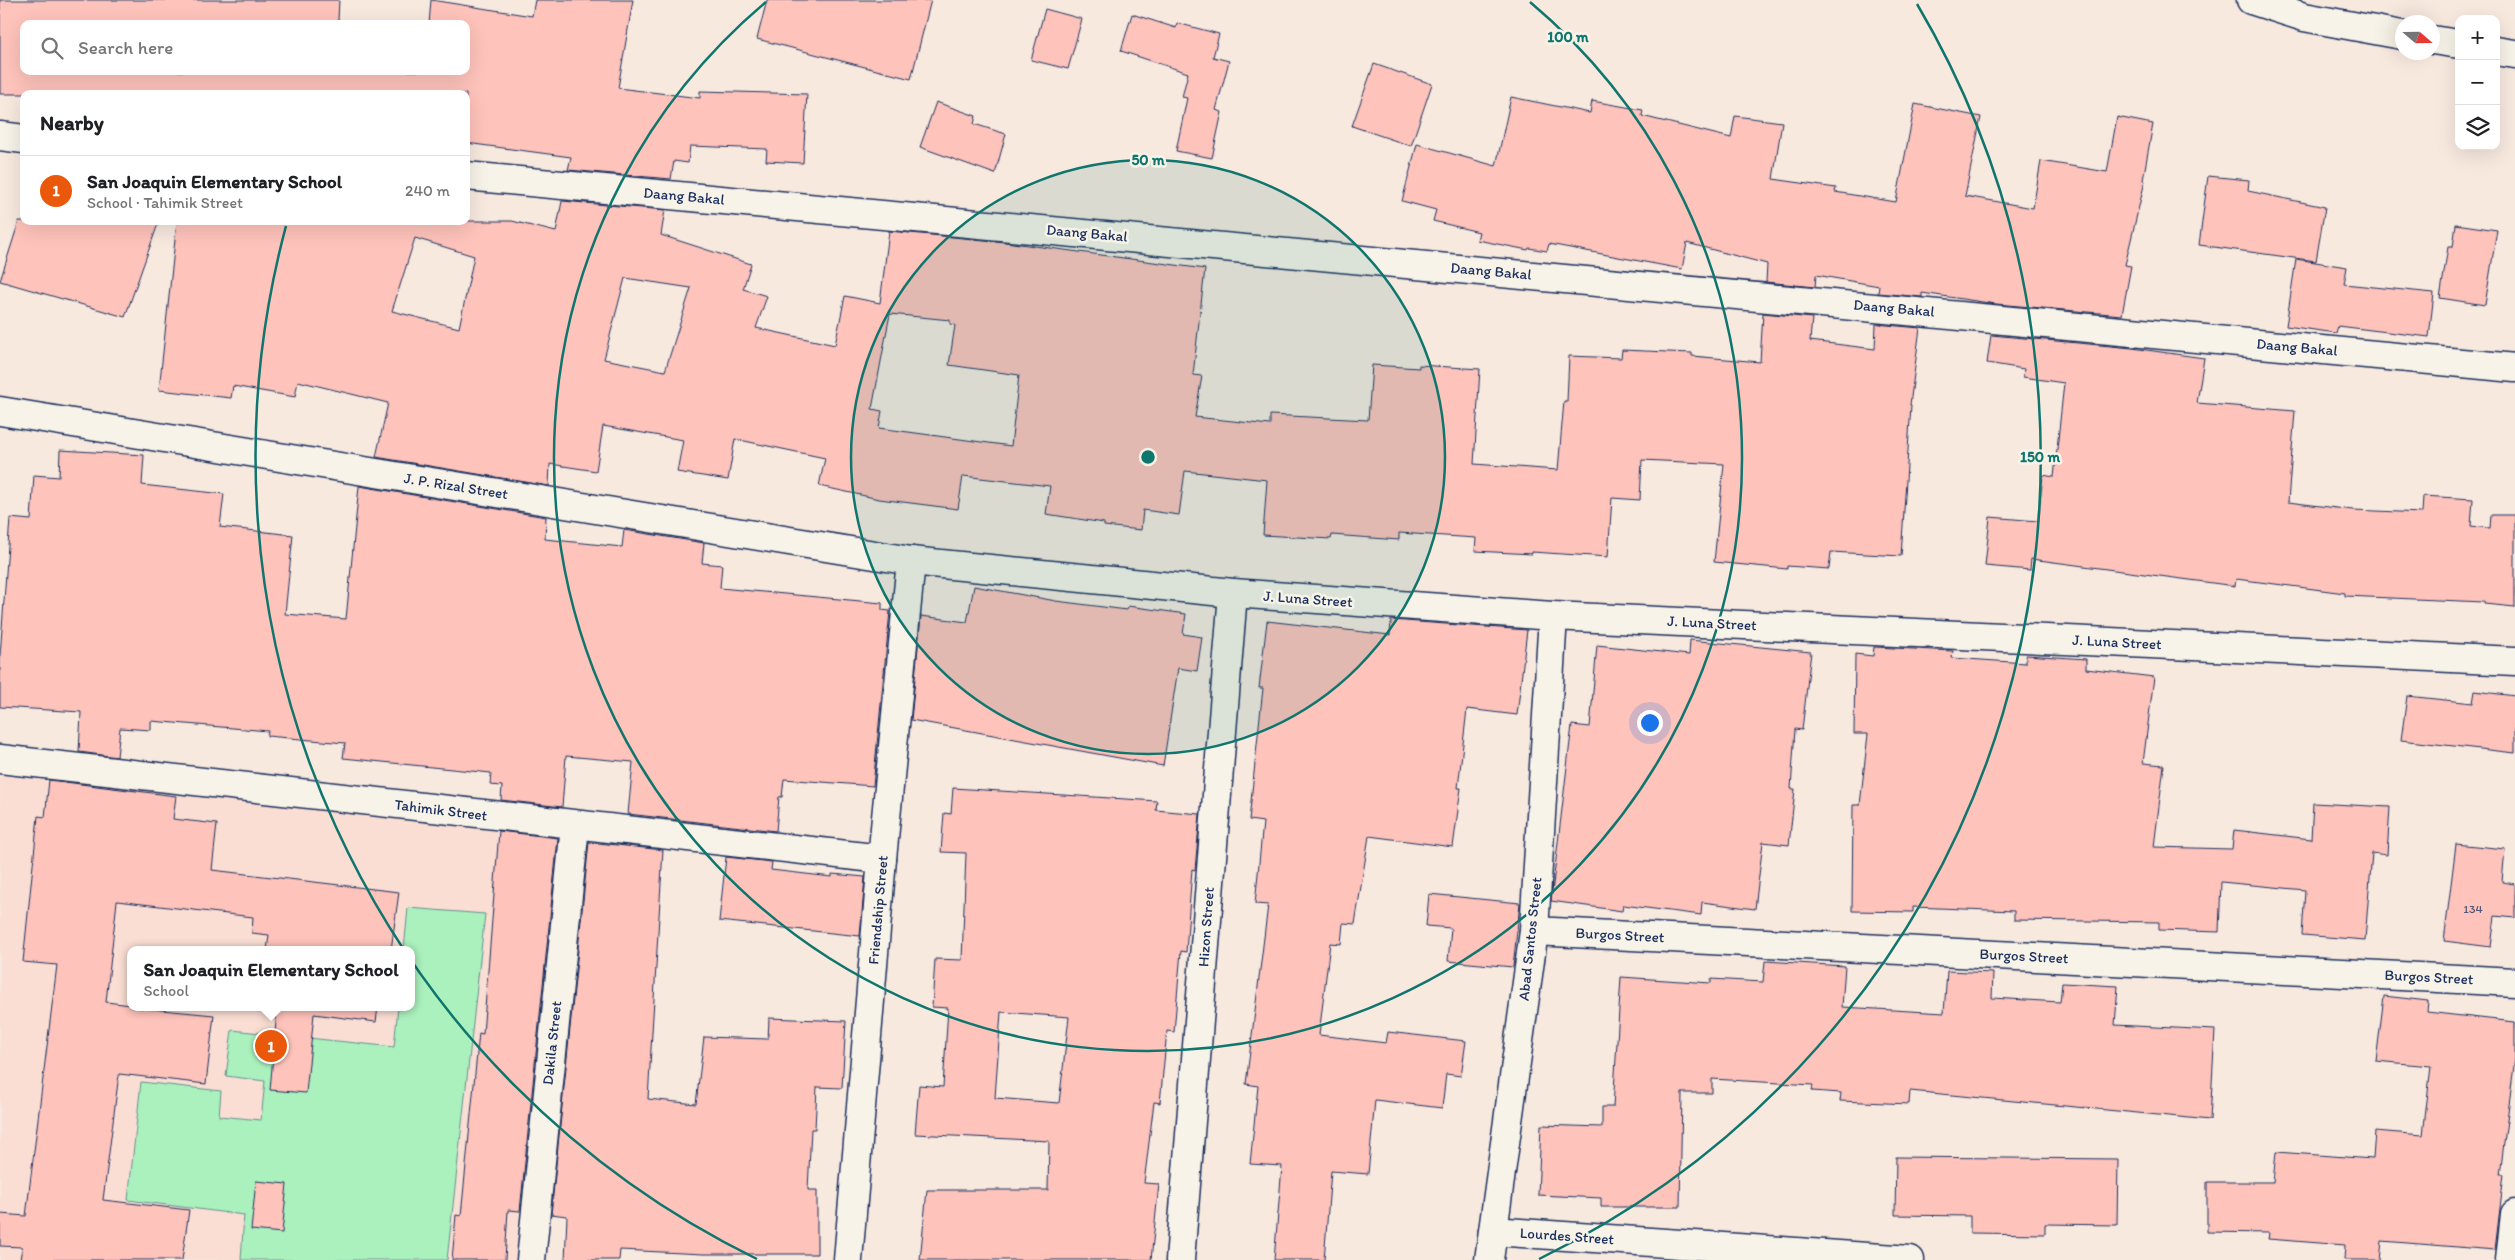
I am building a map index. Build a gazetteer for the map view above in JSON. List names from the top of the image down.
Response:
{
  "streets": {
    "main road": [
      "Daang Bakal",
      "J. P. Rizal Street",
      "J. Luna Street",
      "Tahimik Street",
      "Friendship Street",
      "Hizon Street",
      "Burgos Street",
      "Abad Santos Street",
      "Dakila Street",
      "Lourdes Street"
    ]
  },
  "crossings": [
    ["J. P. Rizal Street", "J. Luna Street"],
    ["J. P. Rizal Street", "Friendship Street"],
    ["J. Luna Street", "Friendship Street"],
    ["J. Luna Street", "Hizon Street"],
    ["J. Luna Street", "Abad Santos Street"],
    ["Tahimik Street", "Friendship Street"],
    ["Tahimik Street", "Dakila Street"],
    ["Burgos Street", "Abad Santos Street"],
    ["Abad Santos Street", "Lourdes Street"]
  ],
  "house_numbers": ["134"],
  "north": "right",
  "page": {
    "map_buttons": ["+", "−"],
    "search": "Search here",
    "heading": "Nearby",
    "list": [
      {
        "mark": "1",
        "name": "San Joaquin Elementary School",
        "note": "School · Tahimik Street",
        "value": "240 m"
      }
    ],
    "popup": ["San Joaquin Elementary School", "School"],
    "pins": "1"
  },
  "rings": ["100 m", "50 m", "150 m"]
}
